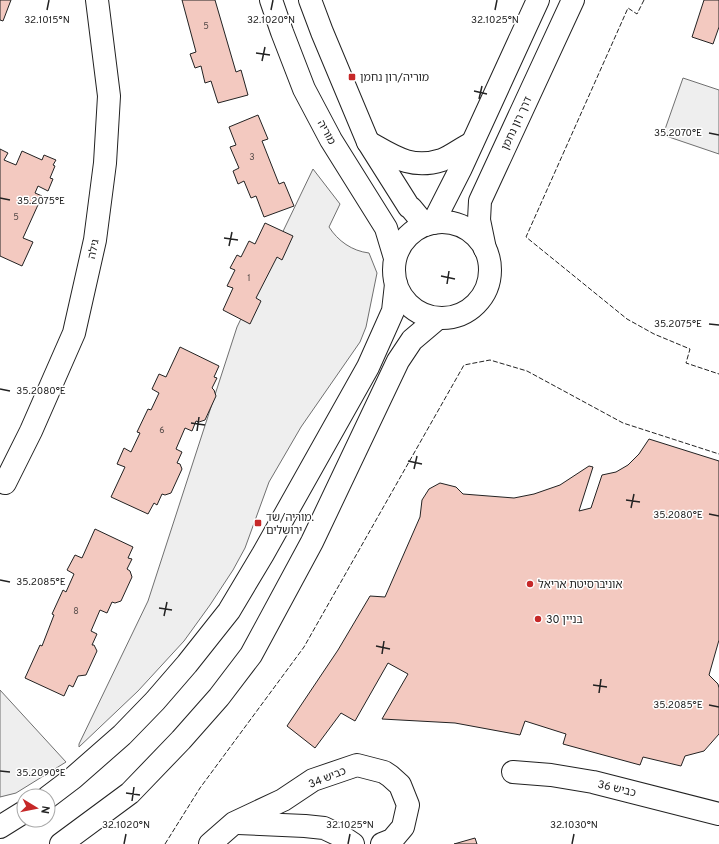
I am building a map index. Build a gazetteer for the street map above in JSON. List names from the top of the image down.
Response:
{
  "streets": {
    "main road": [
      "דרך רון נחמן",
      "מוריה",
      "גילה",
      "כביש 34",
      "כביש 36"
    ]
  },
  "crossings": [
    ["דרך רון נחמן", "מוריה"]
  ],
  "places": {
    "transit": ["מוריה/רון נחמן", "מוריה/שד. ירושלים"],
    "other": ["אוניברסיטת אריאל", "בניין 30"]
  },
  "house_numbers": [
    "5",
    "3",
    "5",
    "1",
    "6",
    "8"
  ],
  "north": "right",
  "coordinates": [
    "32.1015°N",
    "32.1020°N",
    "32.1025°N",
    "35.2070°E",
    "35.2075°E",
    "35.2080°E",
    "35.2085°E",
    "35.2090°E",
    "32.1030°N"
  ]
}
